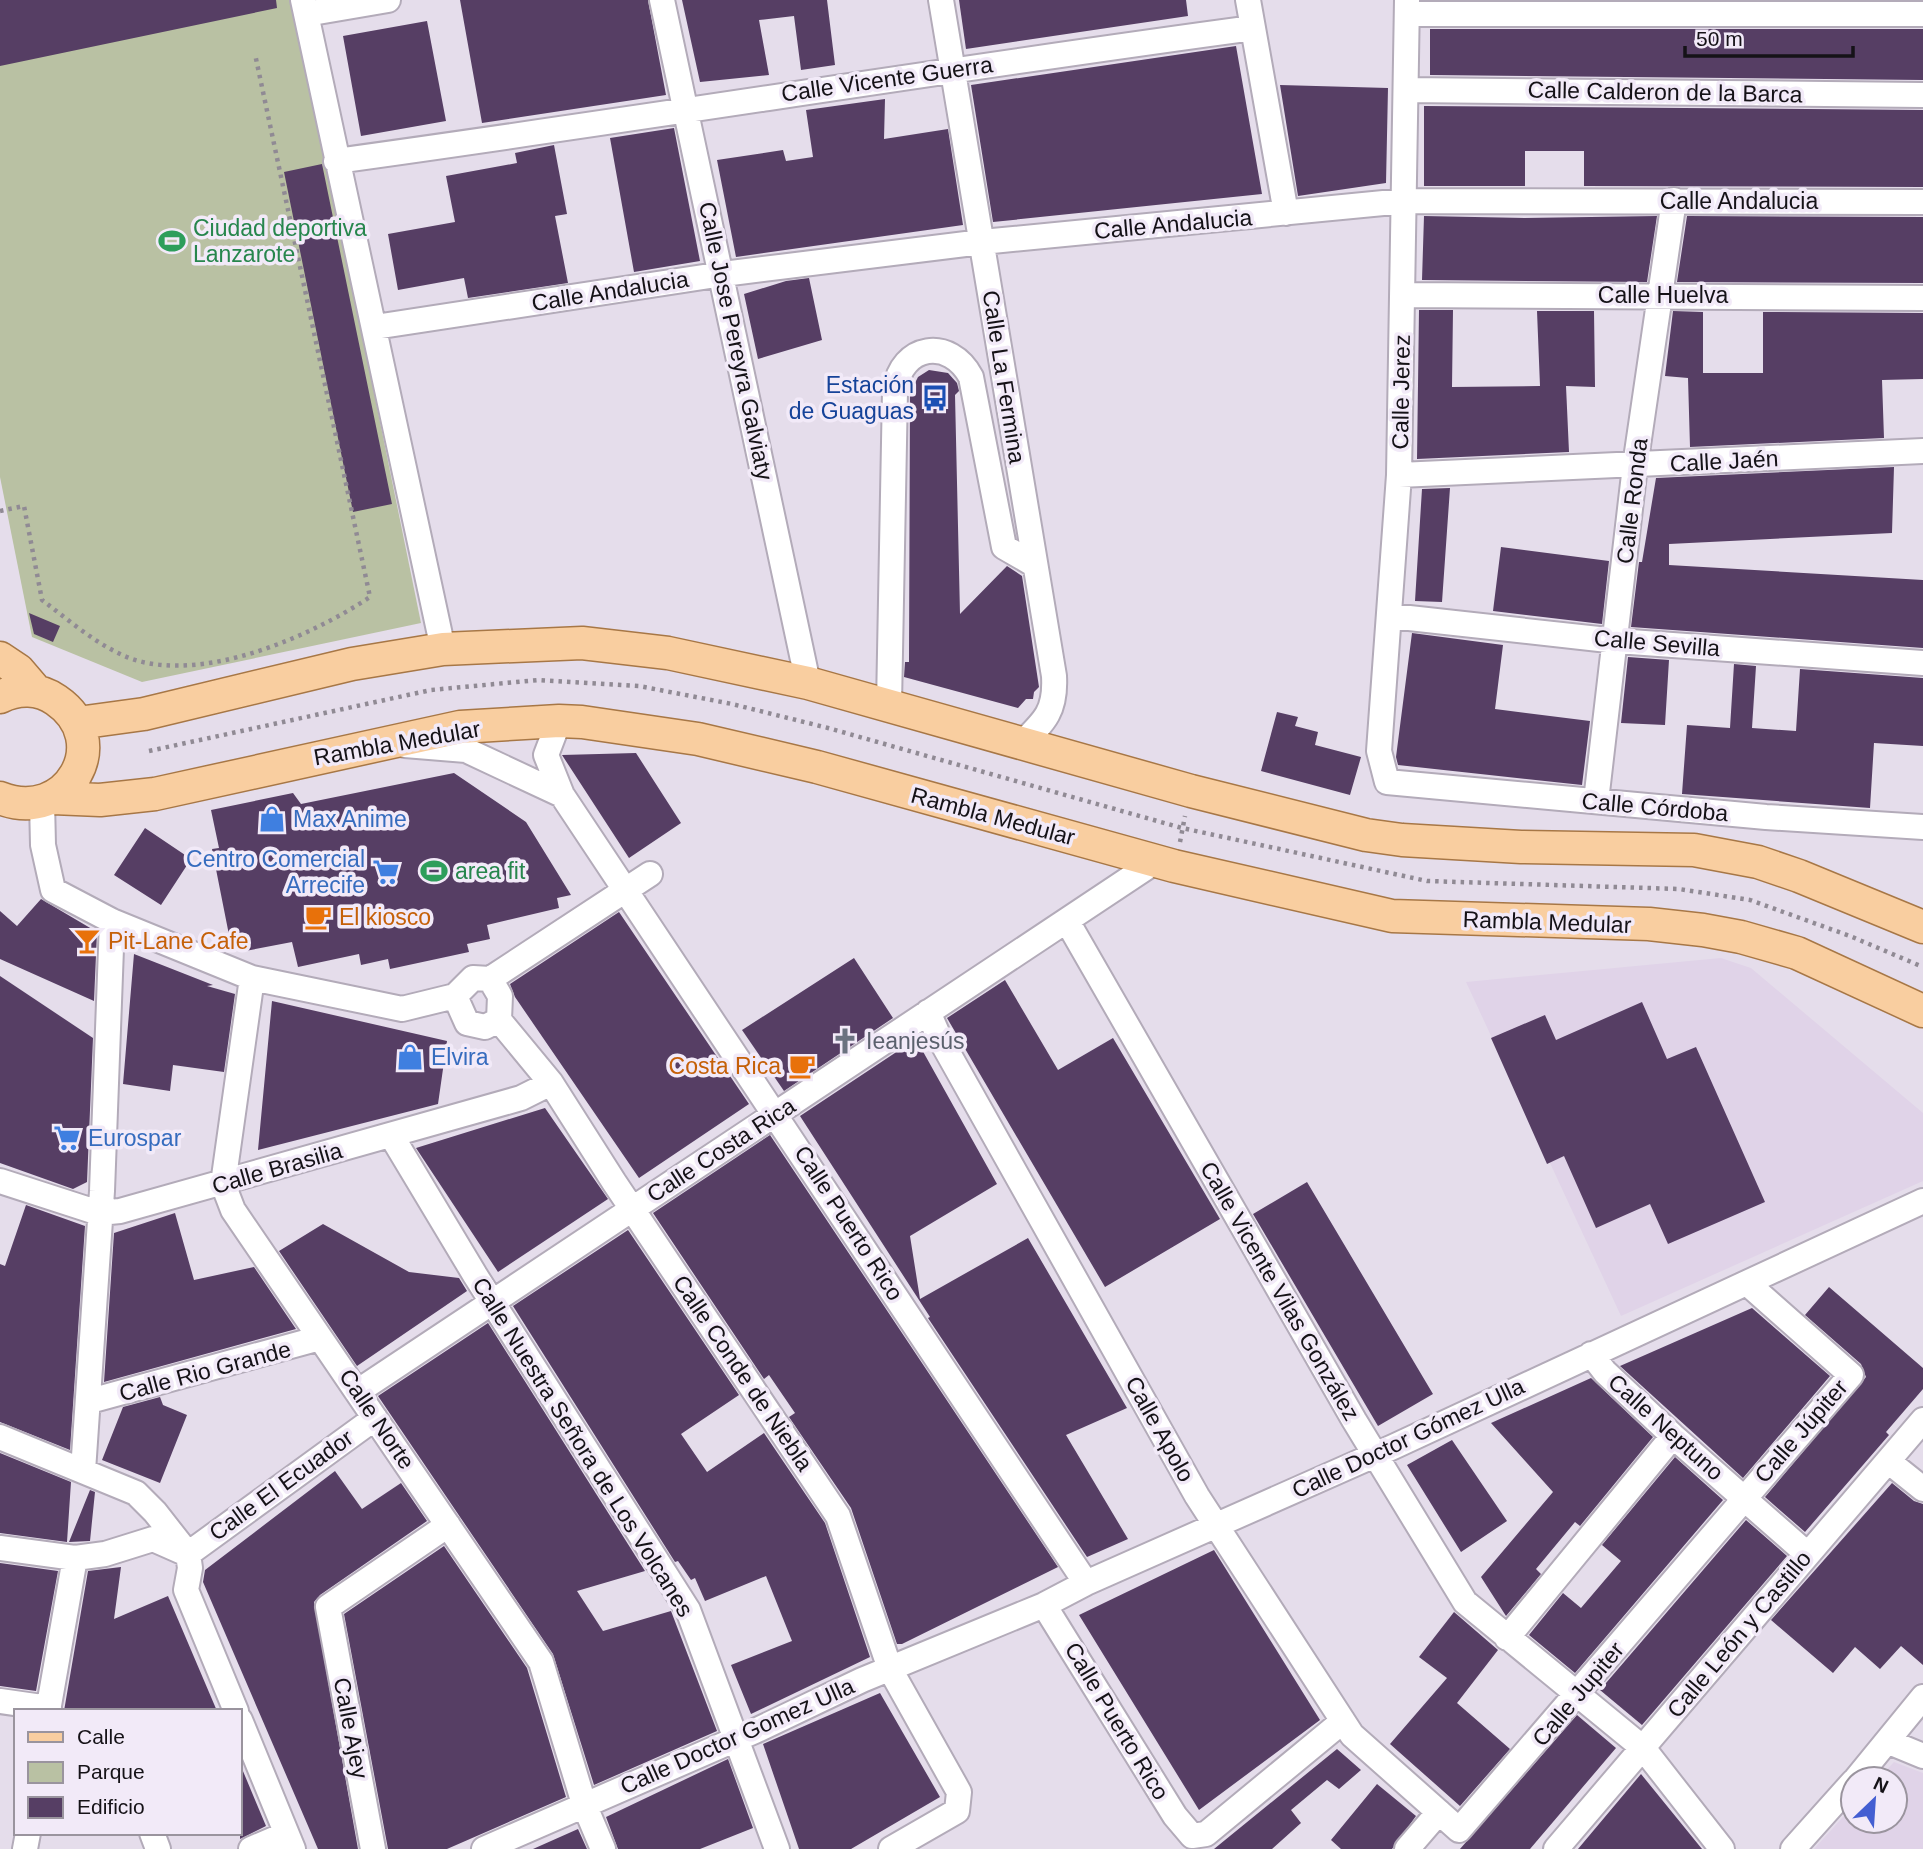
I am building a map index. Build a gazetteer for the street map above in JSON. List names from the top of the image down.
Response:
{
  "streets": {
    "main road": ["Rambla Medular"],
    "street": [
      "Calle Vicente Guerra",
      "Calle Calderon de la Barca",
      "Calle Andalucia",
      "Calle Huelva",
      "Calle Jose Pereyra Galviaty",
      "Calle La Fermina",
      "Calle Jerez",
      "Calle Jaén",
      "Calle Ronda",
      "Calle Sevilla",
      "Calle Córdoba",
      "Calle Costa Rica",
      "Calle Brasilia",
      "Calle Puerto Rico",
      "Calle Vicente Vilas González",
      "Calle Rio Grande",
      "Calle Conde de Niebla",
      "Calle Norte",
      "Calle Neptuno",
      "Calle Apolo",
      "Calle Júpiter",
      "Calle Doctor Gómez Ulla",
      "Calle Nuestra Señora de Los Volcanes",
      "Calle El Ecuador",
      "Calle León y Castillo",
      "Calle Jupiter",
      "Calle Ajey",
      "Calle Doctor Gomez Ulla"
    ]
  },
  "crossings": [
    ["Calle Vicente Guerra", "Calle Jose Pereyra Galviaty"],
    ["Calle Vicente Guerra", "Calle La Fermina"],
    ["Calle Calderon de la Barca", "Calle Jerez"],
    ["Calle Andalucia", "Calle Jose Pereyra Galviaty"],
    ["Calle Andalucia", "Calle La Fermina"],
    ["Calle Andalucia", "Calle Jerez"],
    ["Calle Andalucia", "Calle Ronda"],
    ["Calle Huelva", "Calle Jerez"],
    ["Calle Huelva", "Calle Ronda"],
    ["Calle Jerez", "Calle Jaén"],
    ["Calle Jerez", "Calle Sevilla"],
    ["Calle Jerez", "Calle Córdoba"],
    ["Calle Jaén", "Calle Ronda"],
    ["Calle Ronda", "Calle Sevilla"],
    ["Calle Ronda", "Calle Córdoba"],
    ["Rambla Medular", "Calle Costa Rica"],
    ["Rambla Medular", "Calle Puerto Rico"],
    ["Calle Costa Rica", "Calle Puerto Rico"],
    ["Calle Costa Rica", "Calle Vicente Vilas González"],
    ["Calle Costa Rica", "Calle Conde de Niebla"],
    ["Calle Costa Rica", "Calle Norte"],
    ["Calle Costa Rica", "Calle Apolo"],
    ["Calle Costa Rica", "Calle Nuestra Señora de Los Volcanes"],
    ["Calle Brasilia", "Calle Conde de Niebla"],
    ["Calle Brasilia", "Calle Norte"],
    ["Calle Brasilia", "Calle Nuestra Señora de Los Volcanes"],
    ["Calle Puerto Rico", "Calle Apolo"],
    ["Calle Puerto Rico", "Calle Doctor Gómez Ulla"],
    ["Calle Vicente Vilas González", "Calle Doctor Gómez Ulla"],
    ["Calle Vicente Vilas González", "Calle León y Castillo"],
    ["Calle Vicente Vilas González", "Calle Jupiter"],
    ["Calle Rio Grande", "Calle Norte"],
    ["Calle Conde de Niebla", "Calle Doctor Gómez Ulla"],
    ["Calle Conde de Niebla", "Calle Doctor Gomez Ulla"],
    ["Calle Norte", "Calle El Ecuador"],
    ["Calle Norte", "Calle Ajey"],
    ["Calle Norte", "Calle Doctor Gomez Ulla"],
    ["Calle Neptuno", "Calle Júpiter"],
    ["Calle Neptuno", "Calle Doctor Gómez Ulla"],
    ["Calle Neptuno", "Calle León y Castillo"],
    ["Calle Neptuno", "Calle Jupiter"],
    ["Calle Apolo", "Calle Doctor Gómez Ulla"],
    ["Calle Apolo", "Calle Jupiter"],
    ["Calle Júpiter", "Calle Doctor Gómez Ulla"],
    ["Calle Júpiter", "Calle Jupiter"],
    ["Calle Doctor Gómez Ulla", "Calle Doctor Gomez Ulla"],
    ["Calle Nuestra Señora de Los Volcanes", "Calle Doctor Gomez Ulla"]
  ],
  "places": {
    "sports": ["Ciudad deportiva Lanzarote", "area fit"],
    "bus stop": ["Estación de Guaguas"],
    "shop": ["Max Anime", "Elvira"],
    "supermarket": ["Centro Comercial Arrecife", "Eurospar"],
    "cafe": ["El kiosco", "Costa Rica"],
    "bar": ["Pit-Lane Cafe"],
    "church": ["Ieanjesús"]
  },
  "legend": ["Calle", "Parque", "Edificio"],
  "scale_bar": "50 m",
  "north": "top right"
}
